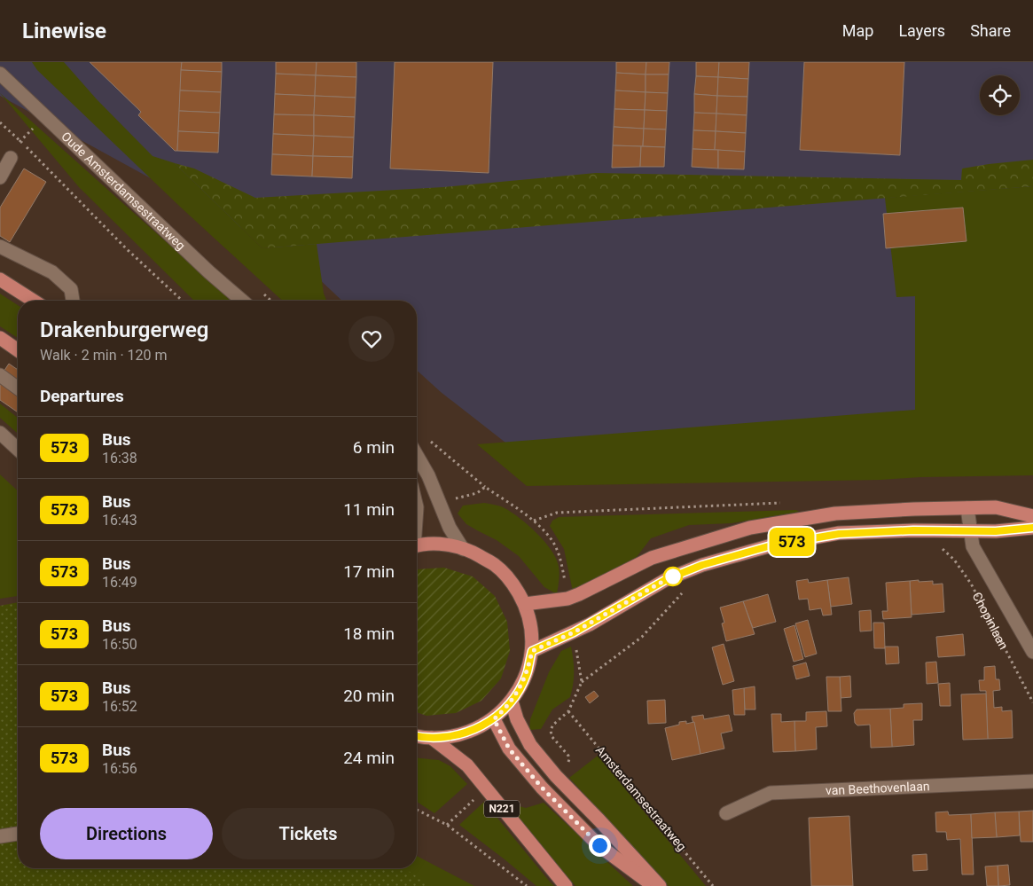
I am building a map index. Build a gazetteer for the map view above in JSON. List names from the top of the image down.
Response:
{
  "streets": {
    "main road": ["N221"],
    "street": ["Oude Amsterdamsestraatweg", "Chopinlaan", "van Beethovenlaan"],
    "path": ["Amsterdamsestraatweg"]
  },
  "lines": ["bus line 573"],
  "page": {
    "header": "Linewise",
    "nav": ["Map", "Layers", "Share"],
    "on_map": "573",
    "heading": [
      ["Drakenburgerweg", "Walk · 2 min · 120 m"],
      "Departures"
    ],
    "list": [
      {
        "mark": "573",
        "name": "Bus",
        "note": "16:38",
        "value": "6 min"
      },
      {
        "mark": "573",
        "name": "Bus",
        "note": "16:43",
        "value": "11 min"
      },
      {
        "mark": "573",
        "name": "Bus",
        "note": "16:49",
        "value": "17 min"
      },
      {
        "mark": "573",
        "name": "Bus",
        "note": "16:50",
        "value": "18 min"
      },
      {
        "mark": "573",
        "name": "Bus",
        "note": "16:52",
        "value": "20 min"
      },
      {
        "mark": "573",
        "name": "Bus",
        "note": "16:56",
        "value": "24 min"
      }
    ],
    "buttons": ["Directions", "Tickets"]
  }
}
